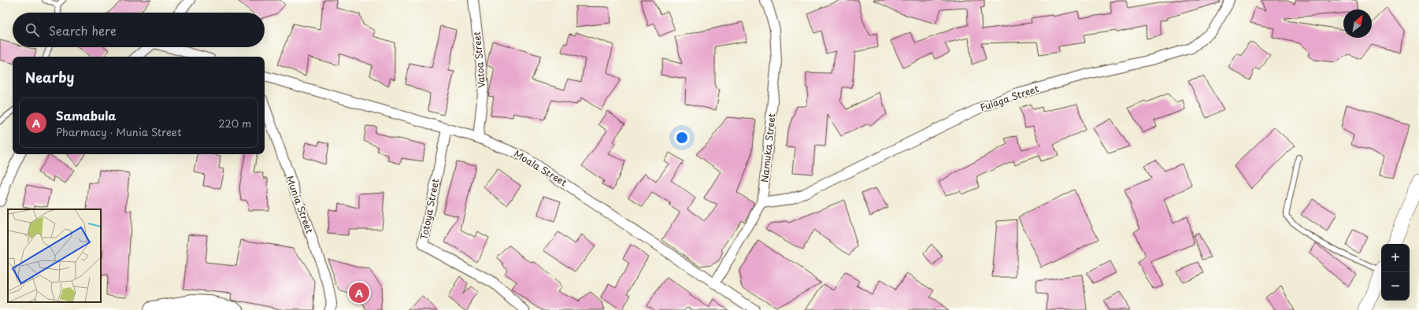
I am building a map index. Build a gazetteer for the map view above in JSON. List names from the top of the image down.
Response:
{
  "streets": {
    "street": [
      "Vatoa Street",
      "Fulaga Street",
      "Namuka Street",
      "Moala Street",
      "Munia Street",
      "Totoya Street"
    ]
  },
  "crossings": [
    ["Vatoa Street", "Moala Street"],
    ["Fulaga Street", "Namuka Street"],
    ["Namuka Street", "Moala Street"],
    ["Moala Street", "Totoya Street"]
  ],
  "north": "top right",
  "page": {
    "search": "Search here",
    "heading": "Nearby",
    "list": [
      {
        "mark": "A",
        "name": "Samabula",
        "note": "Pharmacy · Munia Street",
        "value": "220 m"
      }
    ],
    "map_buttons": ["+", "−"],
    "pins": "A"
  }
}
